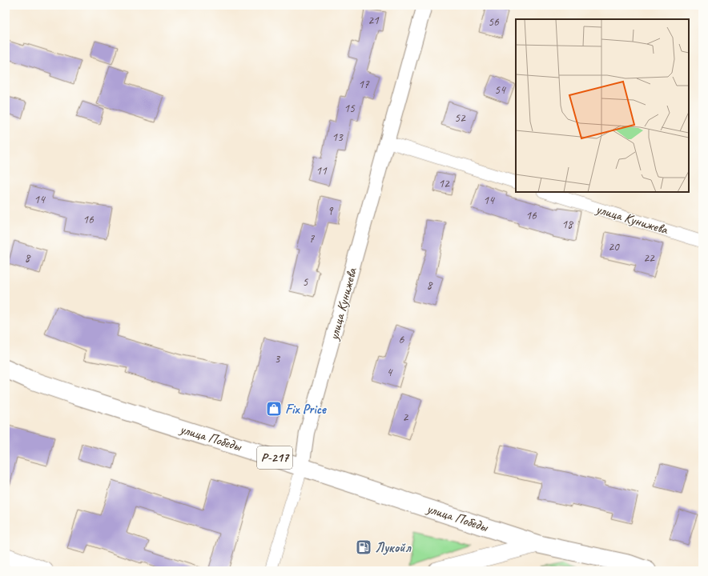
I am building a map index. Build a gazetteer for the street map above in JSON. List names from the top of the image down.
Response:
{
  "streets": {
    "highway": ["улица Победы", "Р-217"],
    "street": ["улица Кунижева"]
  },
  "crossings": [
    ["улица Кунижева", "улица Победы"]
  ],
  "places": {
    "shop": ["Fix Price"],
    "fuel station": ["Лукойл"]
  },
  "house_numbers": [
    "21",
    "56",
    "17",
    "54",
    "15",
    "52",
    "13",
    "11",
    "12",
    "14",
    "14",
    "9",
    "16",
    "16",
    "18",
    "7",
    "20",
    "8",
    "22",
    "5",
    "8",
    "6",
    "3",
    "4",
    "2"
  ]
}
